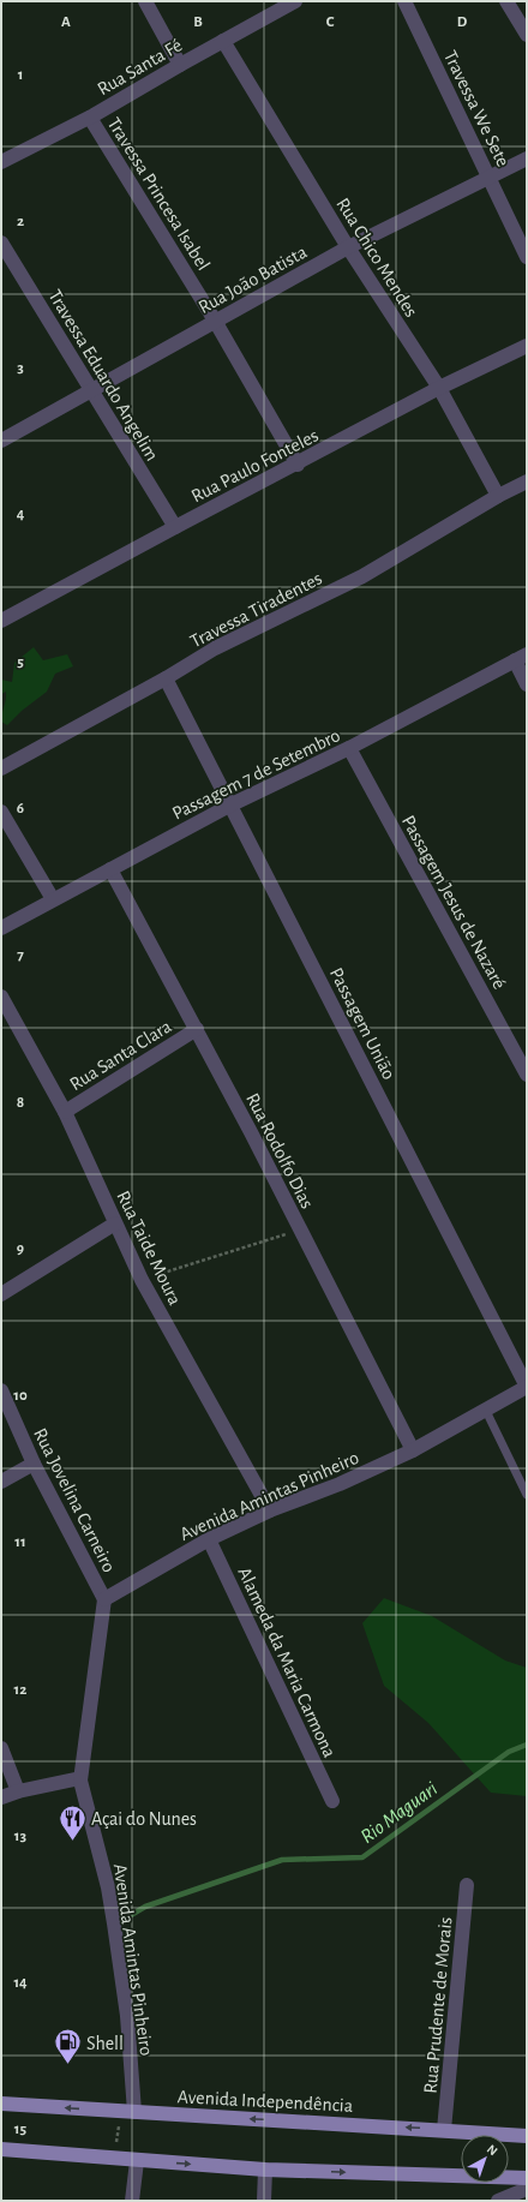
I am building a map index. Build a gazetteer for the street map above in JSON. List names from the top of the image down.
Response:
{
  "streets": {
    "main road": ["Avenida Independência"],
    "street": [
      "Rua Santa Fé",
      "Travessa We Sete",
      "Travessa Princesa Isabel",
      "Rua Chico Mendes",
      "Rua João Batista",
      "Travessa Eduardo Angelim",
      "Rua Paulo Fonteles",
      "Travessa Tiradentes",
      "Passagem 7 de Setembro",
      "Passagem Jesus de Nazaré",
      "Passagem União",
      "Rua Santa Clara",
      "Rua Rodolfo Dias",
      "Rua Taide Moura",
      "Avenida Amintas Pinheiro",
      "Rua Jovelina Carneiro",
      "Alameda da Maria Carmona",
      "Rua Prudente de Morais"
    ]
  },
  "crossings": [
    ["Rua Santa Fé", "Travessa Princesa Isabel"],
    ["Rua Santa Fé", "Rua Chico Mendes"],
    ["Travessa We Sete", "Rua João Batista"],
    ["Travessa Princesa Isabel", "Rua João Batista"],
    ["Travessa Princesa Isabel", "Rua Paulo Fonteles"],
    ["Rua Chico Mendes", "Rua João Batista"],
    ["Rua Chico Mendes", "Rua Paulo Fonteles"],
    ["Rua Chico Mendes", "Travessa Tiradentes"],
    ["Rua João Batista", "Travessa Eduardo Angelim"],
    ["Travessa Eduardo Angelim", "Rua Paulo Fonteles"],
    ["Travessa Tiradentes", "Passagem União"],
    ["Passagem 7 de Setembro", "Passagem Jesus de Nazaré"],
    ["Passagem 7 de Setembro", "Passagem União"],
    ["Passagem 7 de Setembro", "Rua Rodolfo Dias"],
    ["Passagem União", "Avenida Amintas Pinheiro"],
    ["Rua Santa Clara", "Rua Rodolfo Dias"],
    ["Rua Santa Clara", "Rua Taide Moura"],
    ["Rua Rodolfo Dias", "Avenida Amintas Pinheiro"],
    ["Rua Taide Moura", "Avenida Amintas Pinheiro"],
    ["Avenida Amintas Pinheiro", "Rua Jovelina Carneiro"],
    ["Avenida Amintas Pinheiro", "Alameda da Maria Carmona"],
    ["Avenida Amintas Pinheiro", "Avenida Independência"],
    ["Rua Prudente de Morais", "Avenida Independência"]
  ],
  "water": ["Rio Maguari"],
  "places": {
    "restaurant": ["Açai do Nunes"],
    "fuel station": ["Shell"]
  },
  "north": "top right",
  "grid": {
    "columns": [
      "A",
      "B",
      "C",
      "D"
    ],
    "rows": [
      "1",
      "2",
      "3",
      "4",
      "5",
      "6",
      "7",
      "8",
      "9",
      "10",
      "11",
      "12",
      "13",
      "14",
      "15"
    ]
  }
}
